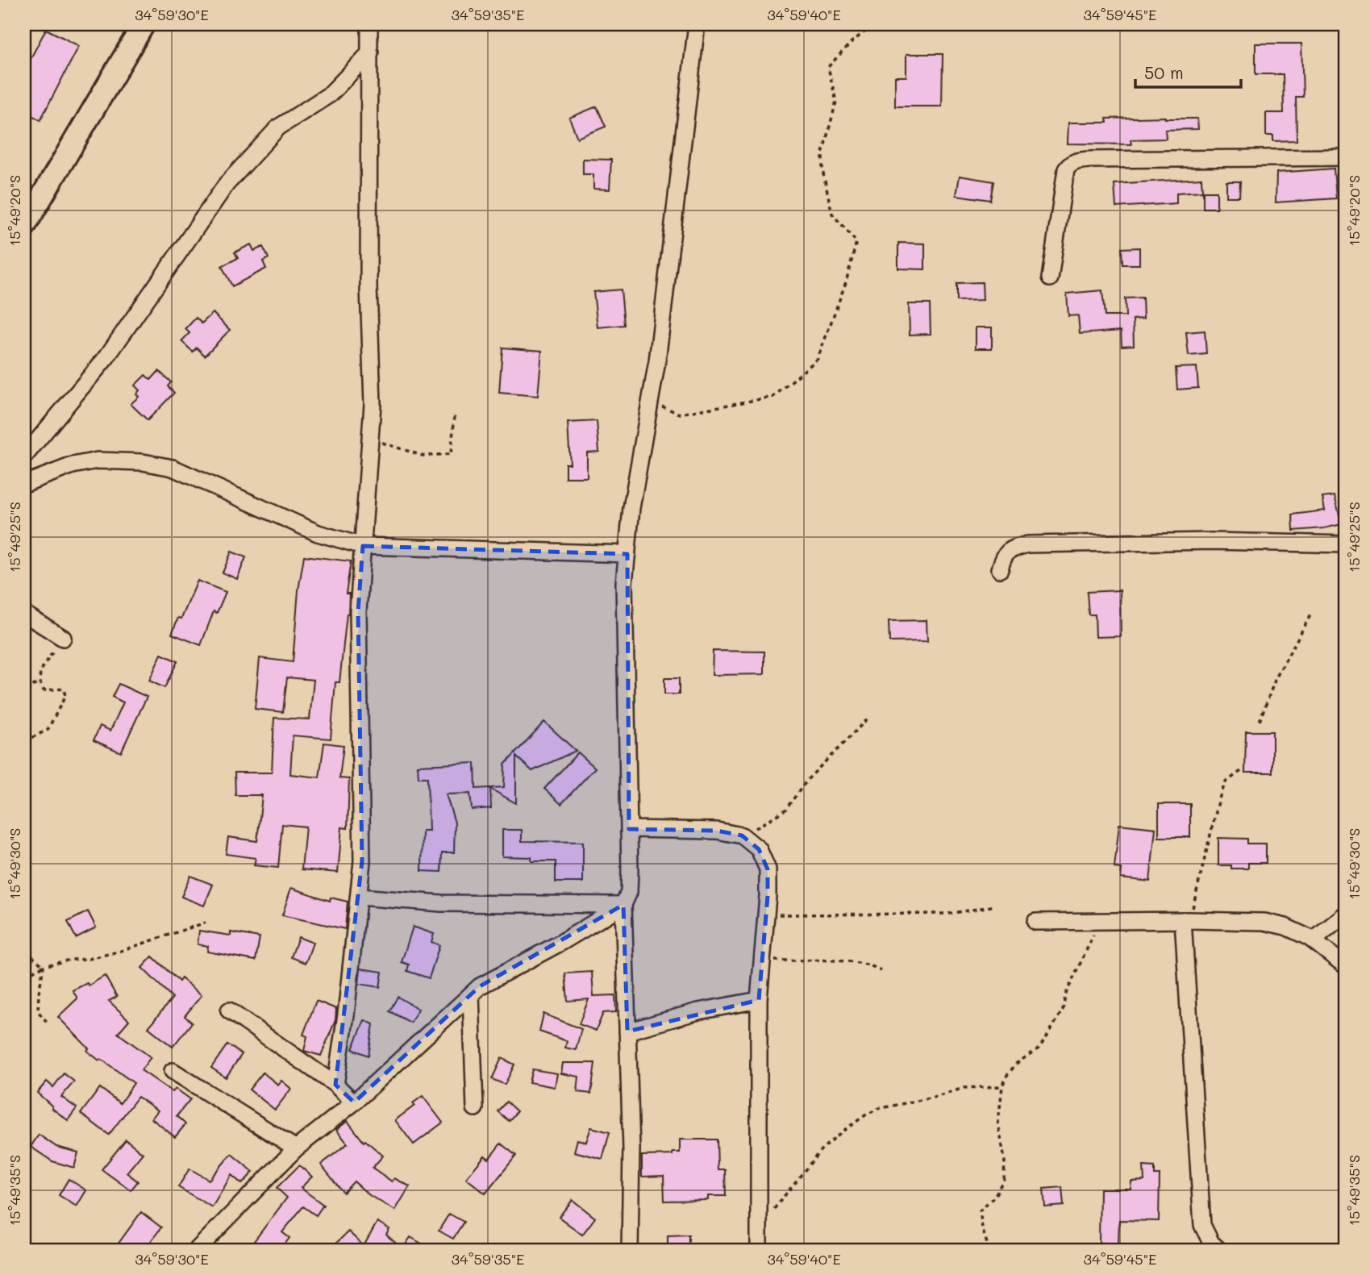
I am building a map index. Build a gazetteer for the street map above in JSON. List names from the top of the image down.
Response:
{
  "scale_bar": "50 m",
  "coordinates": [
    "34°59'30\"E",
    "34°59'35\"E",
    "34°59'40\"E",
    "34°59'45\"E",
    "15°49'20\"S",
    "15°49'25\"S",
    "15°49'30\"S",
    "15°49'35\"S"
  ]
}
